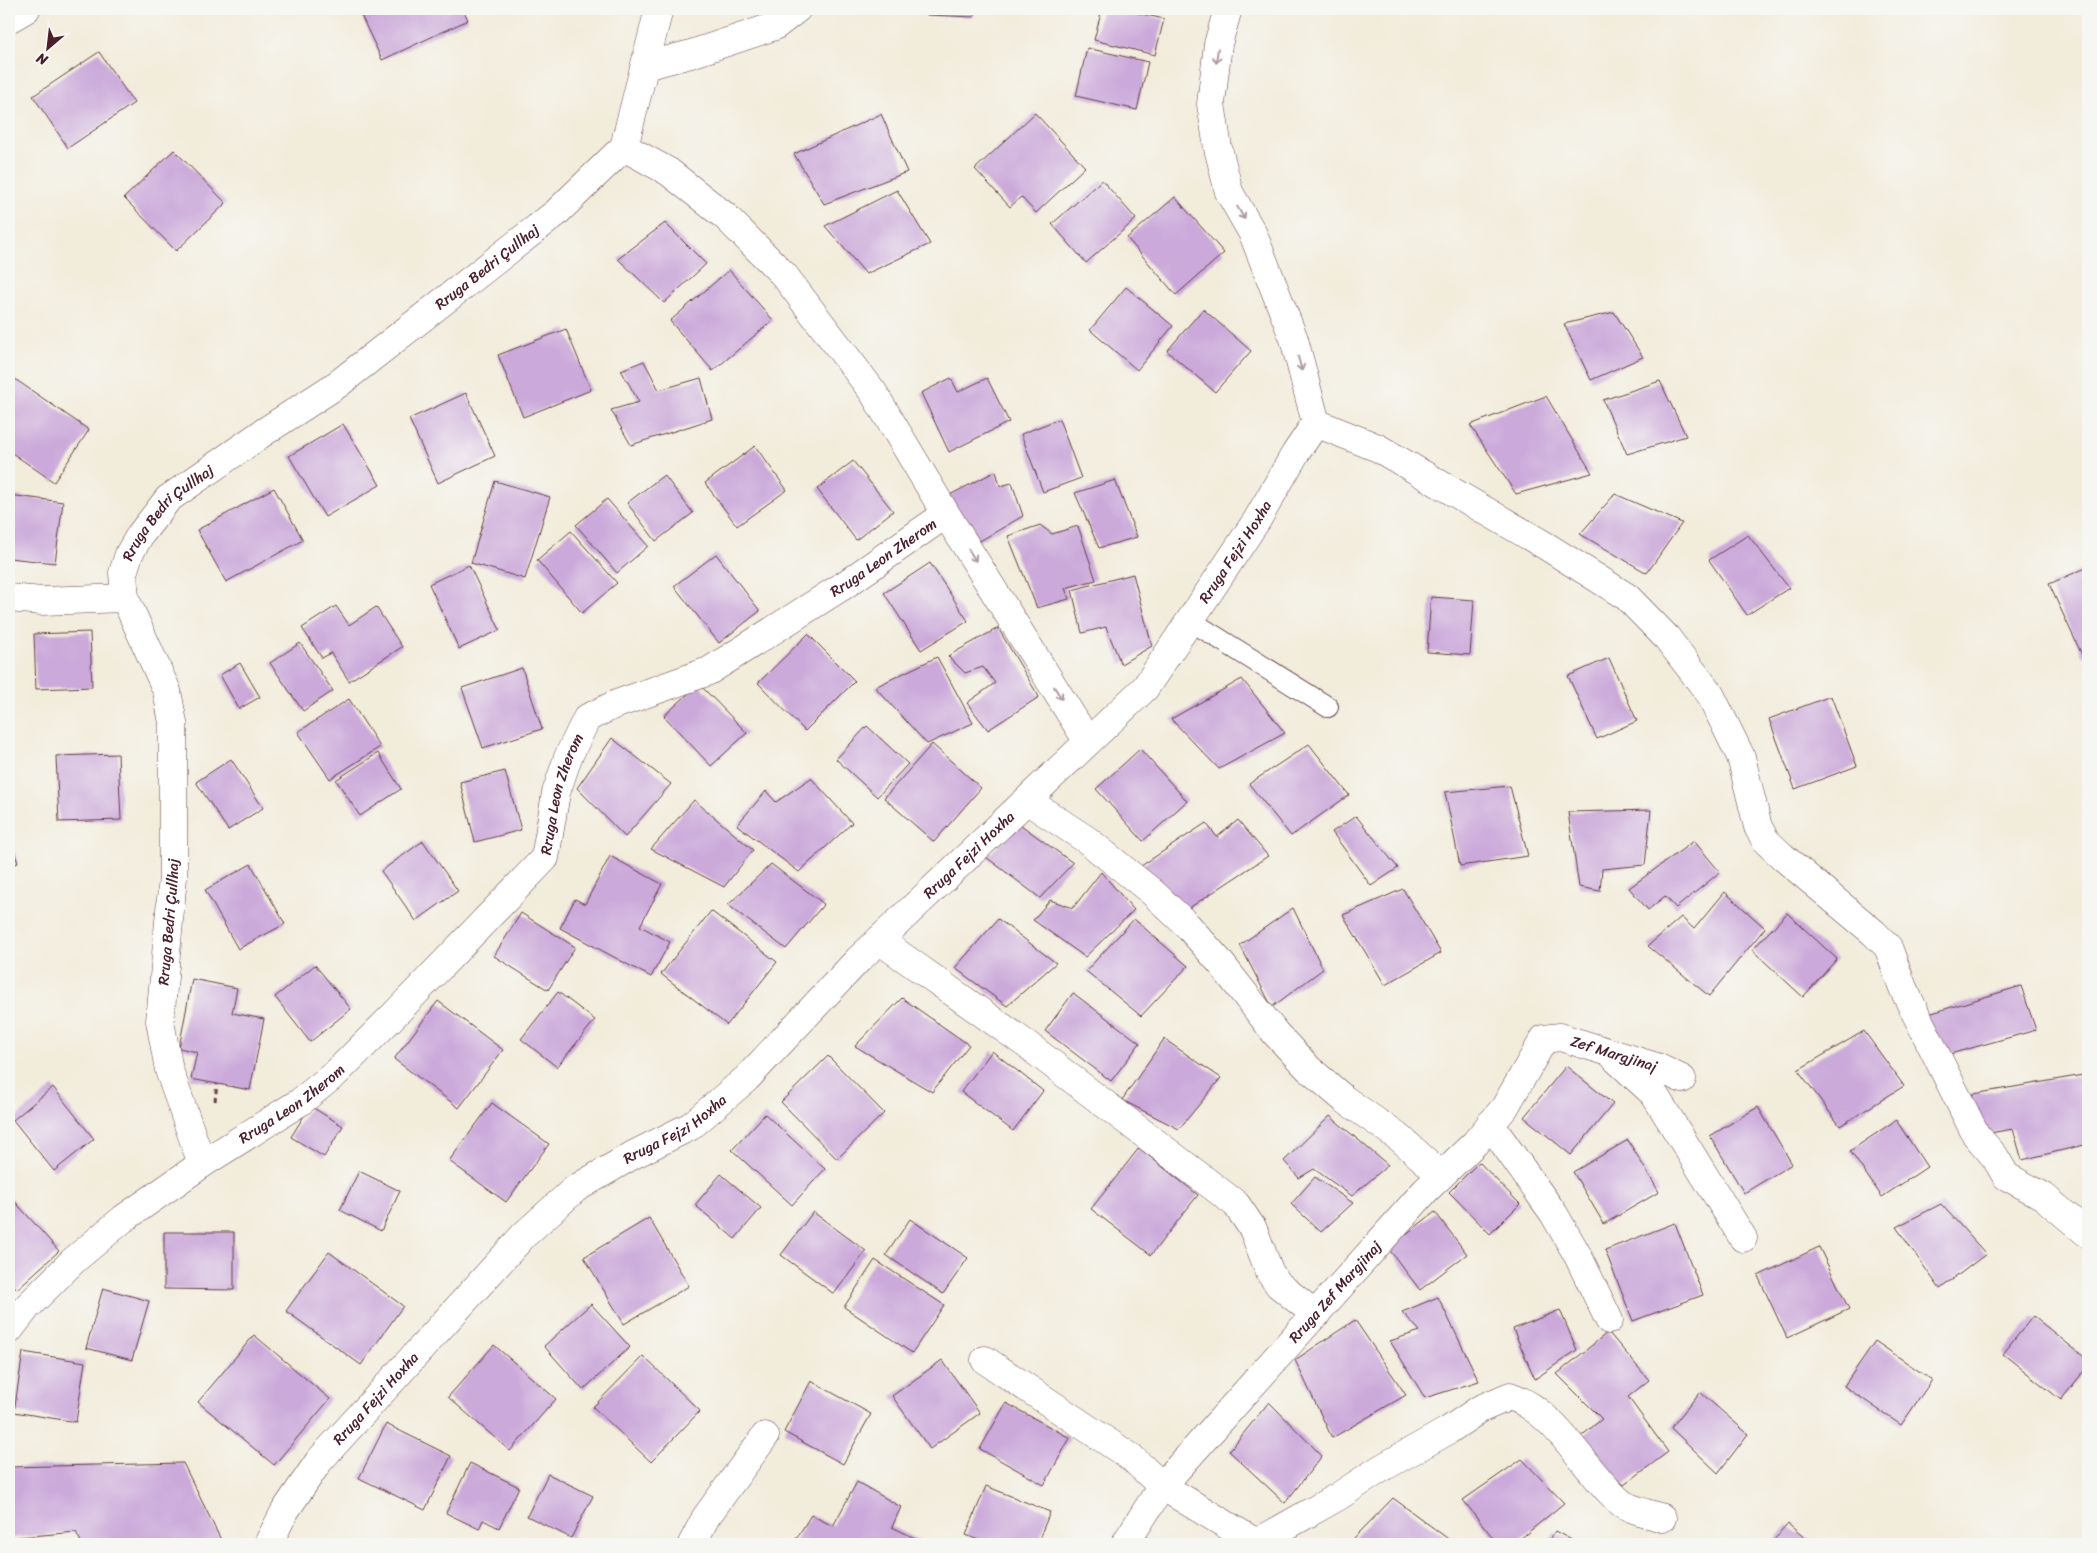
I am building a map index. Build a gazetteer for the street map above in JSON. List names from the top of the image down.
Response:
{
  "streets": {
    "street": [
      "Rruga Bedri Çullhaj",
      "Rruga Fejzi Hoxha",
      "Rruga Leon Zherom",
      "Zef Margjinaj",
      "Rruga Zef Margjinaj"
    ]
  },
  "crossings": [
    ["Rruga Bedri Çullhaj", "Rruga Leon Zherom"],
    ["Zef Margjinaj", "Rruga Zef Margjinaj"]
  ],
  "north": "bottom left"
}
